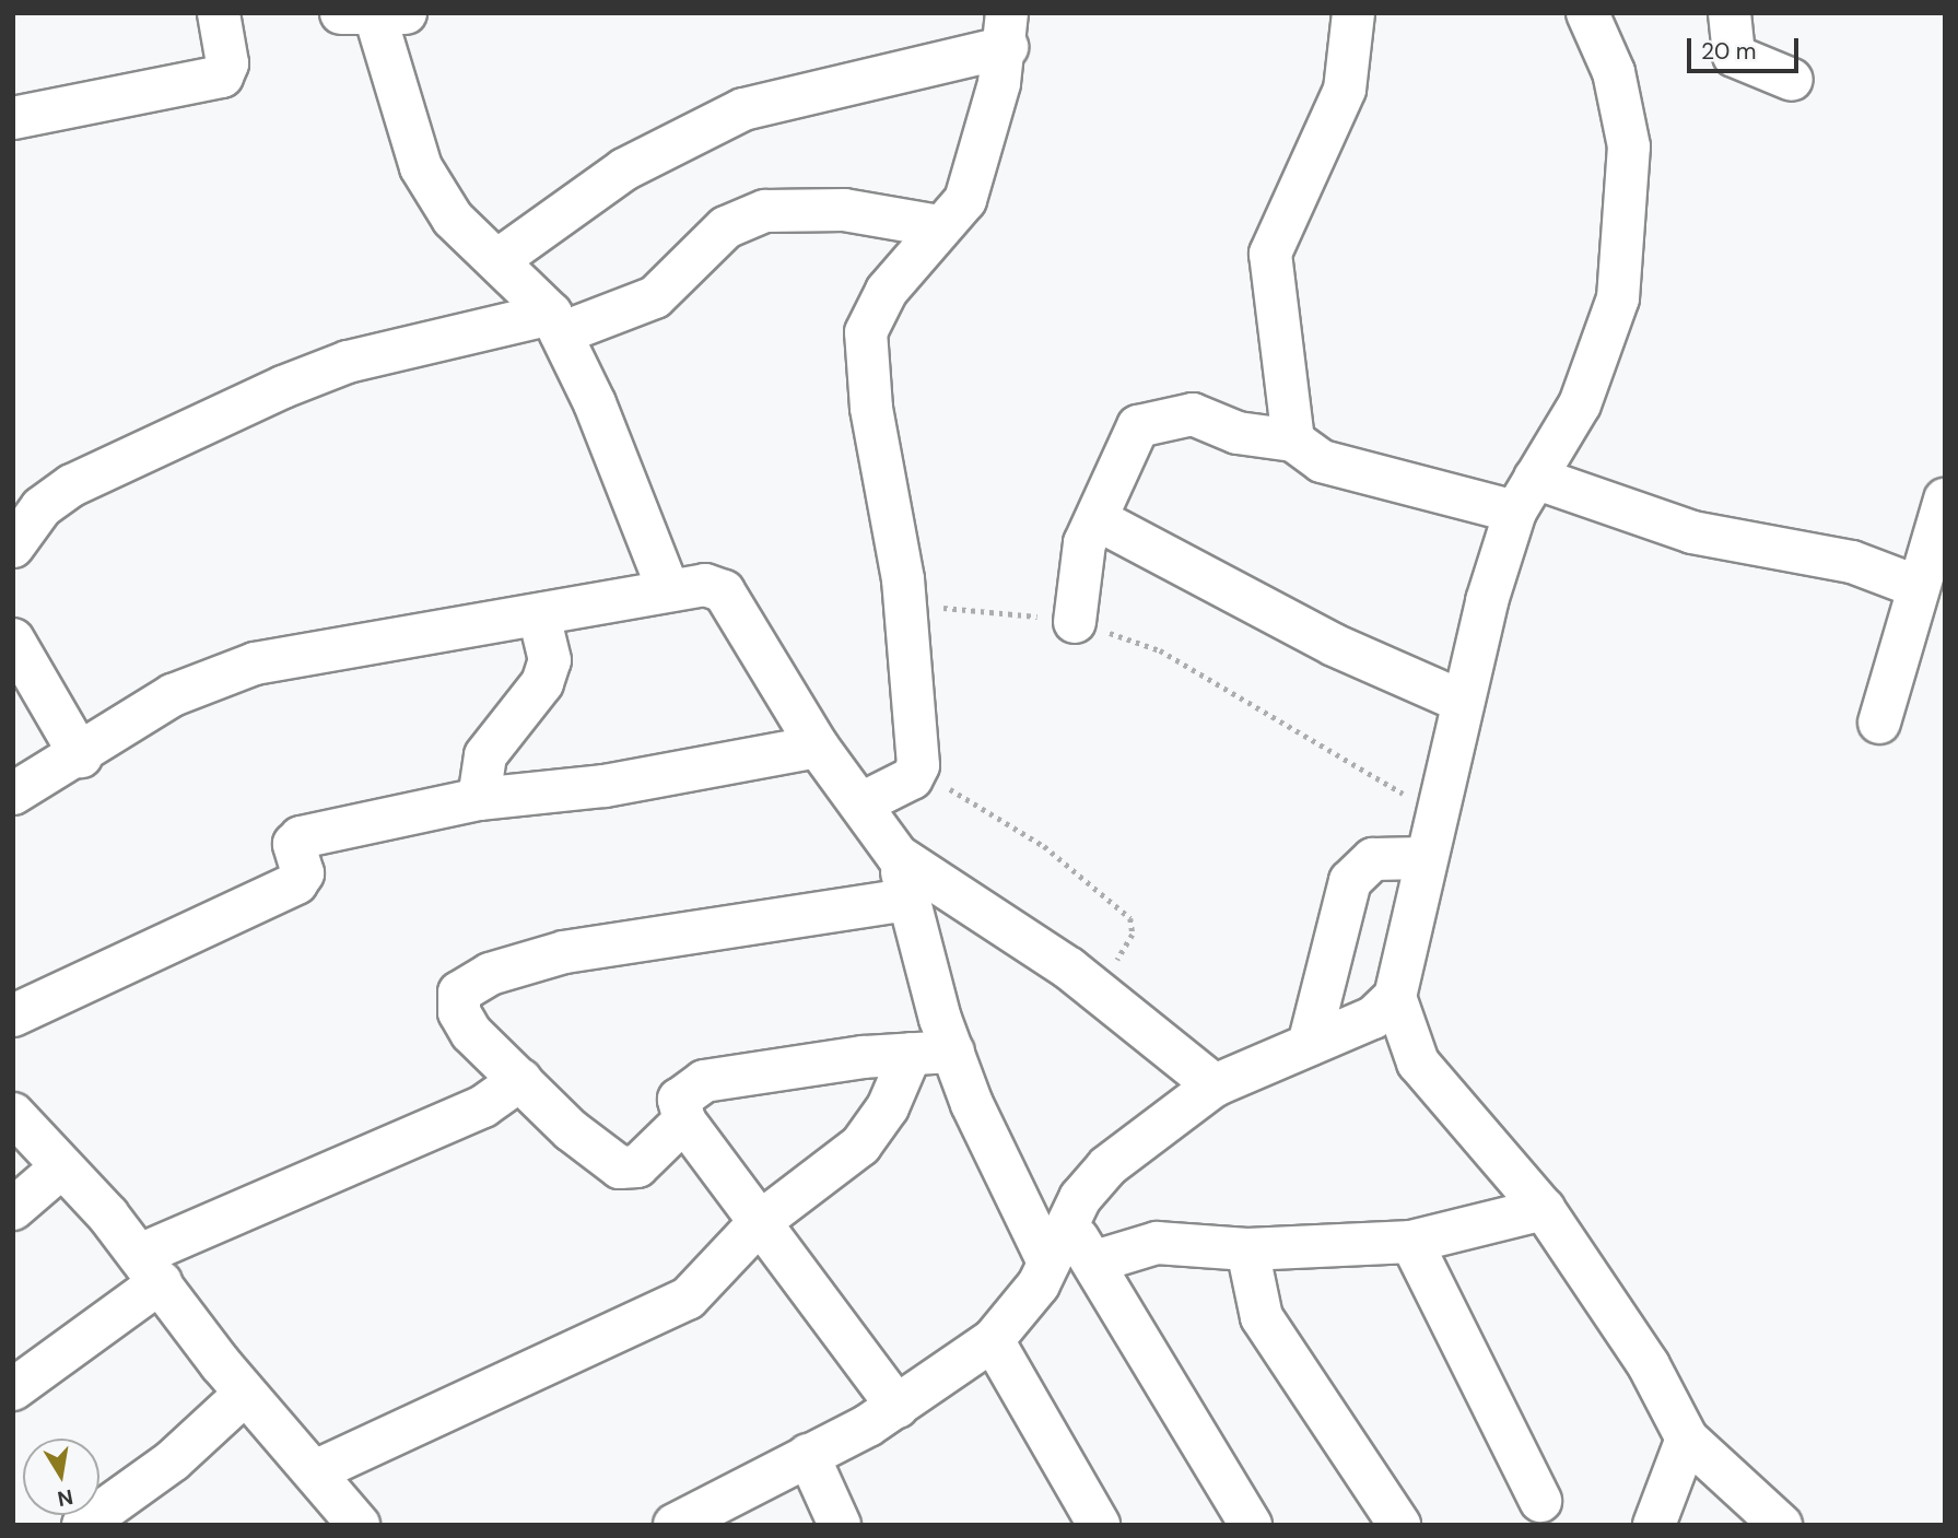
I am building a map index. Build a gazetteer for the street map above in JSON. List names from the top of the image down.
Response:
{
  "scale_bar": "20 m",
  "north": "bottom"
}
